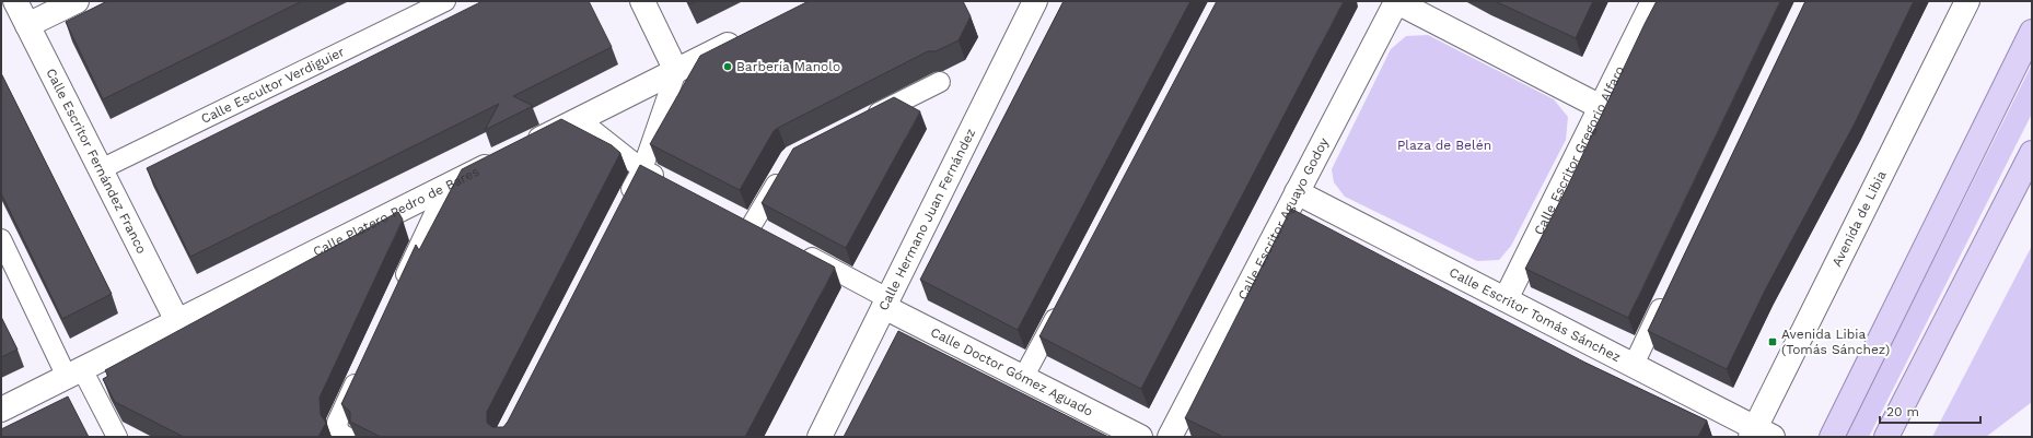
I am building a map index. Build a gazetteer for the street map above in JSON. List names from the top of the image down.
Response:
{
  "streets": {
    "street": [
      "Calle Escultor Verdiguier",
      "Calle Escritor Gregorio Alfaro",
      "Calle Escritor Fernández Franco",
      "Calle Platero Pedro de Bares",
      "Calle Hermano Juan Fernández",
      "Calle Escritor Aguayo Godoy",
      "Avenida de Libia",
      "Calle Escritor Tomás Sánchez",
      "Calle Doctor Gómez Aguado"
    ]
  },
  "crossings": [
    ["Calle Escultor Verdiguier", "Calle Escritor Fernández Franco"],
    ["Calle Escritor Gregorio Alfaro", "Calle Escritor Tomás Sánchez"],
    ["Calle Escritor Fernández Franco", "Calle Platero Pedro de Bares"],
    ["Calle Hermano Juan Fernández", "Calle Doctor Gómez Aguado"],
    ["Calle Escritor Aguayo Godoy", "Calle Escritor Tomás Sánchez"],
    ["Avenida de Libia", "Calle Escritor Tomás Sánchez"]
  ],
  "parks": ["Plaza de Belén"],
  "places": {
    "other": ["Barbería Manolo"],
    "transit": ["Avenida Libia (Tomás Sánchez)"]
  },
  "scale_bar": "20 m"
}
